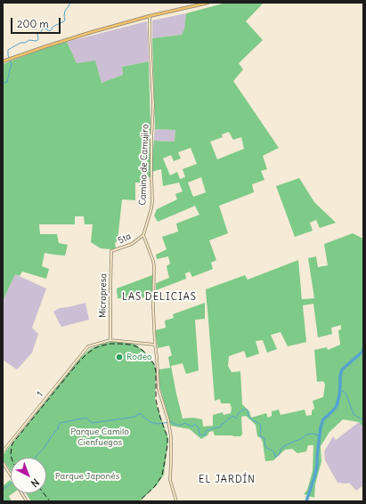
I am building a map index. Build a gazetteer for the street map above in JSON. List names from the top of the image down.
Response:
{
  "streets": {
    "street": [
      "Camino de Camujiro",
      "5ta",
      "Micropresa",
      "1"
    ]
  },
  "crossings": [
    ["Camino de Camujiro", "5ta"],
    ["5ta", "Micropresa"],
    ["Micropresa", "1"]
  ],
  "districts": ["LAS DELICIAS", "EL JARDÍN"],
  "parks": ["Parque Camilo Cienfuegos", "Parque Japonés"],
  "places": ["Rodeo"],
  "scale_bar": "200 m",
  "north": "bottom right"
}
